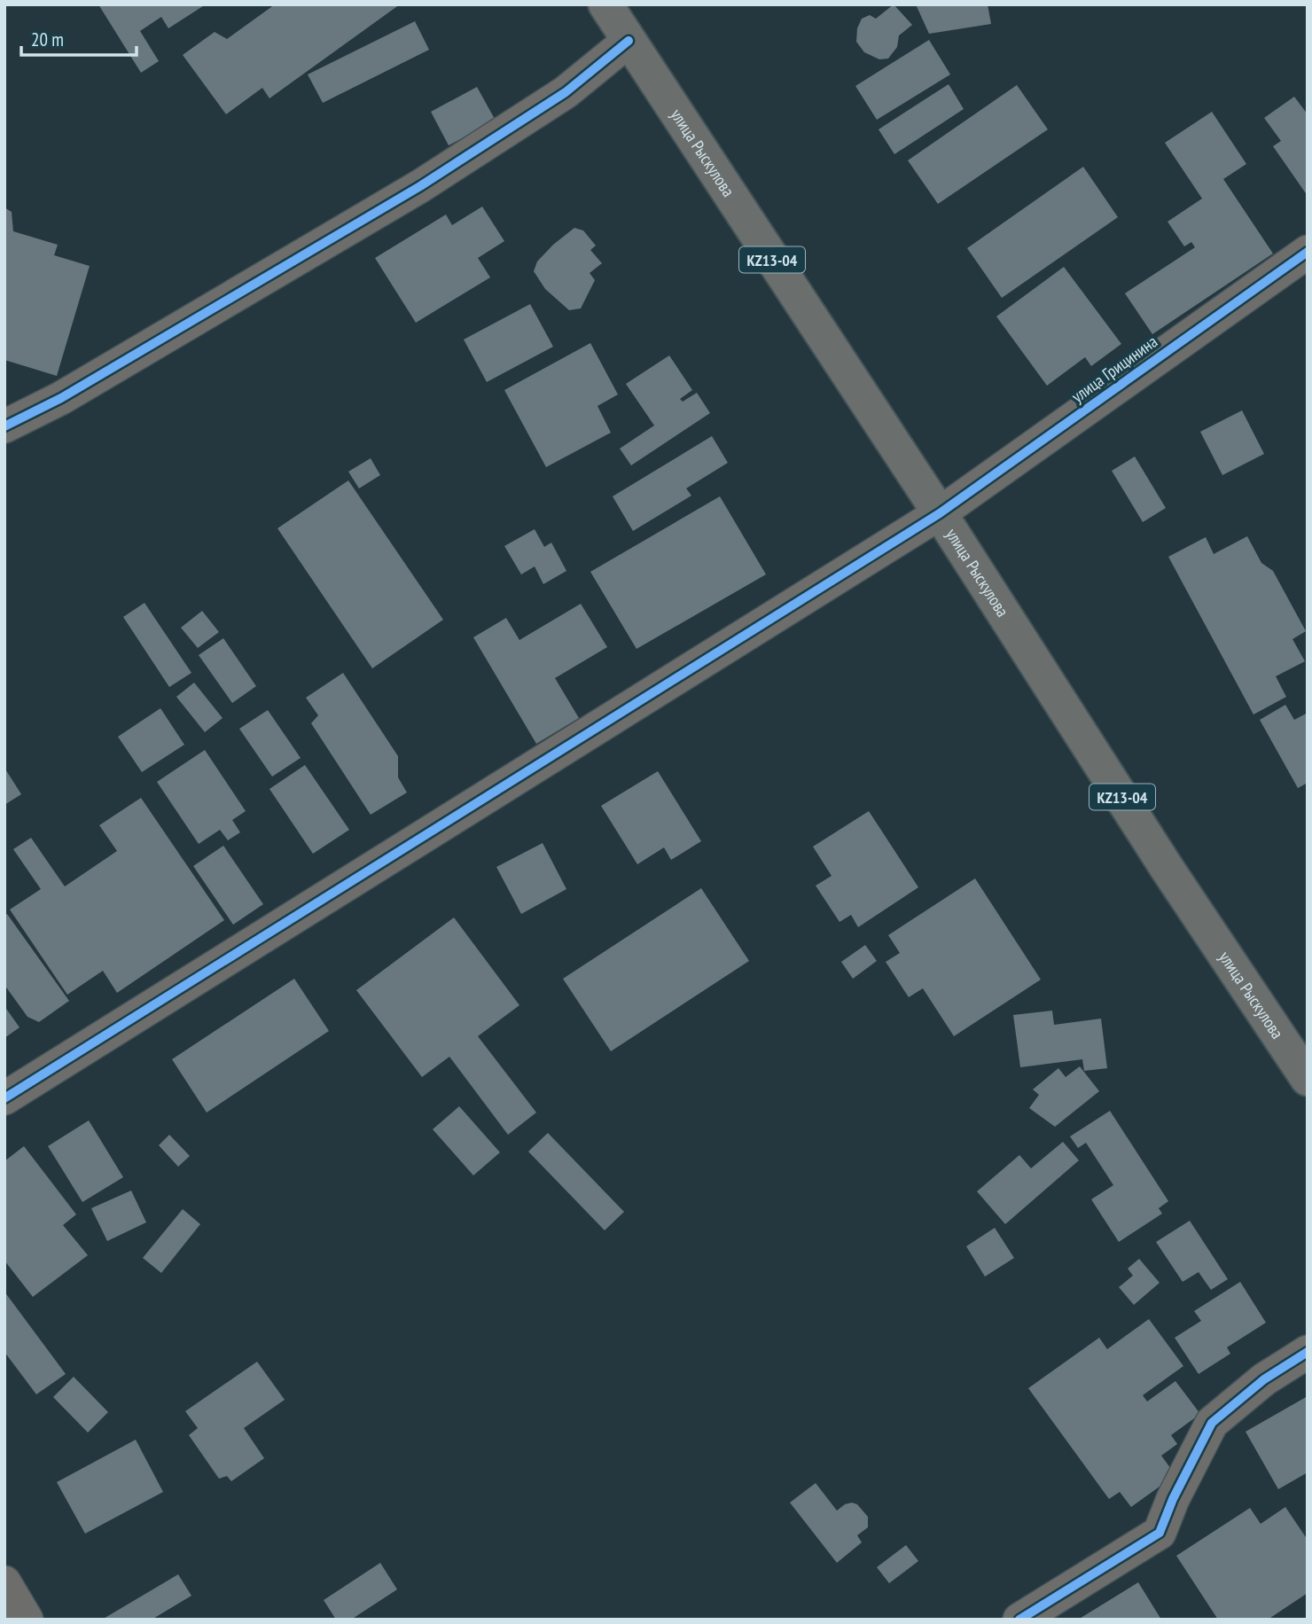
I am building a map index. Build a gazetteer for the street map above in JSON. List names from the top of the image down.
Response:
{
  "streets": {
    "main road": ["улица Рыскулова", "KZ13-04"],
    "street": ["улица Грицинина"]
  },
  "crossings": [
    ["улица Рыскулова", "улица Грицинина"]
  ],
  "scale_bar": "20 m"
}
